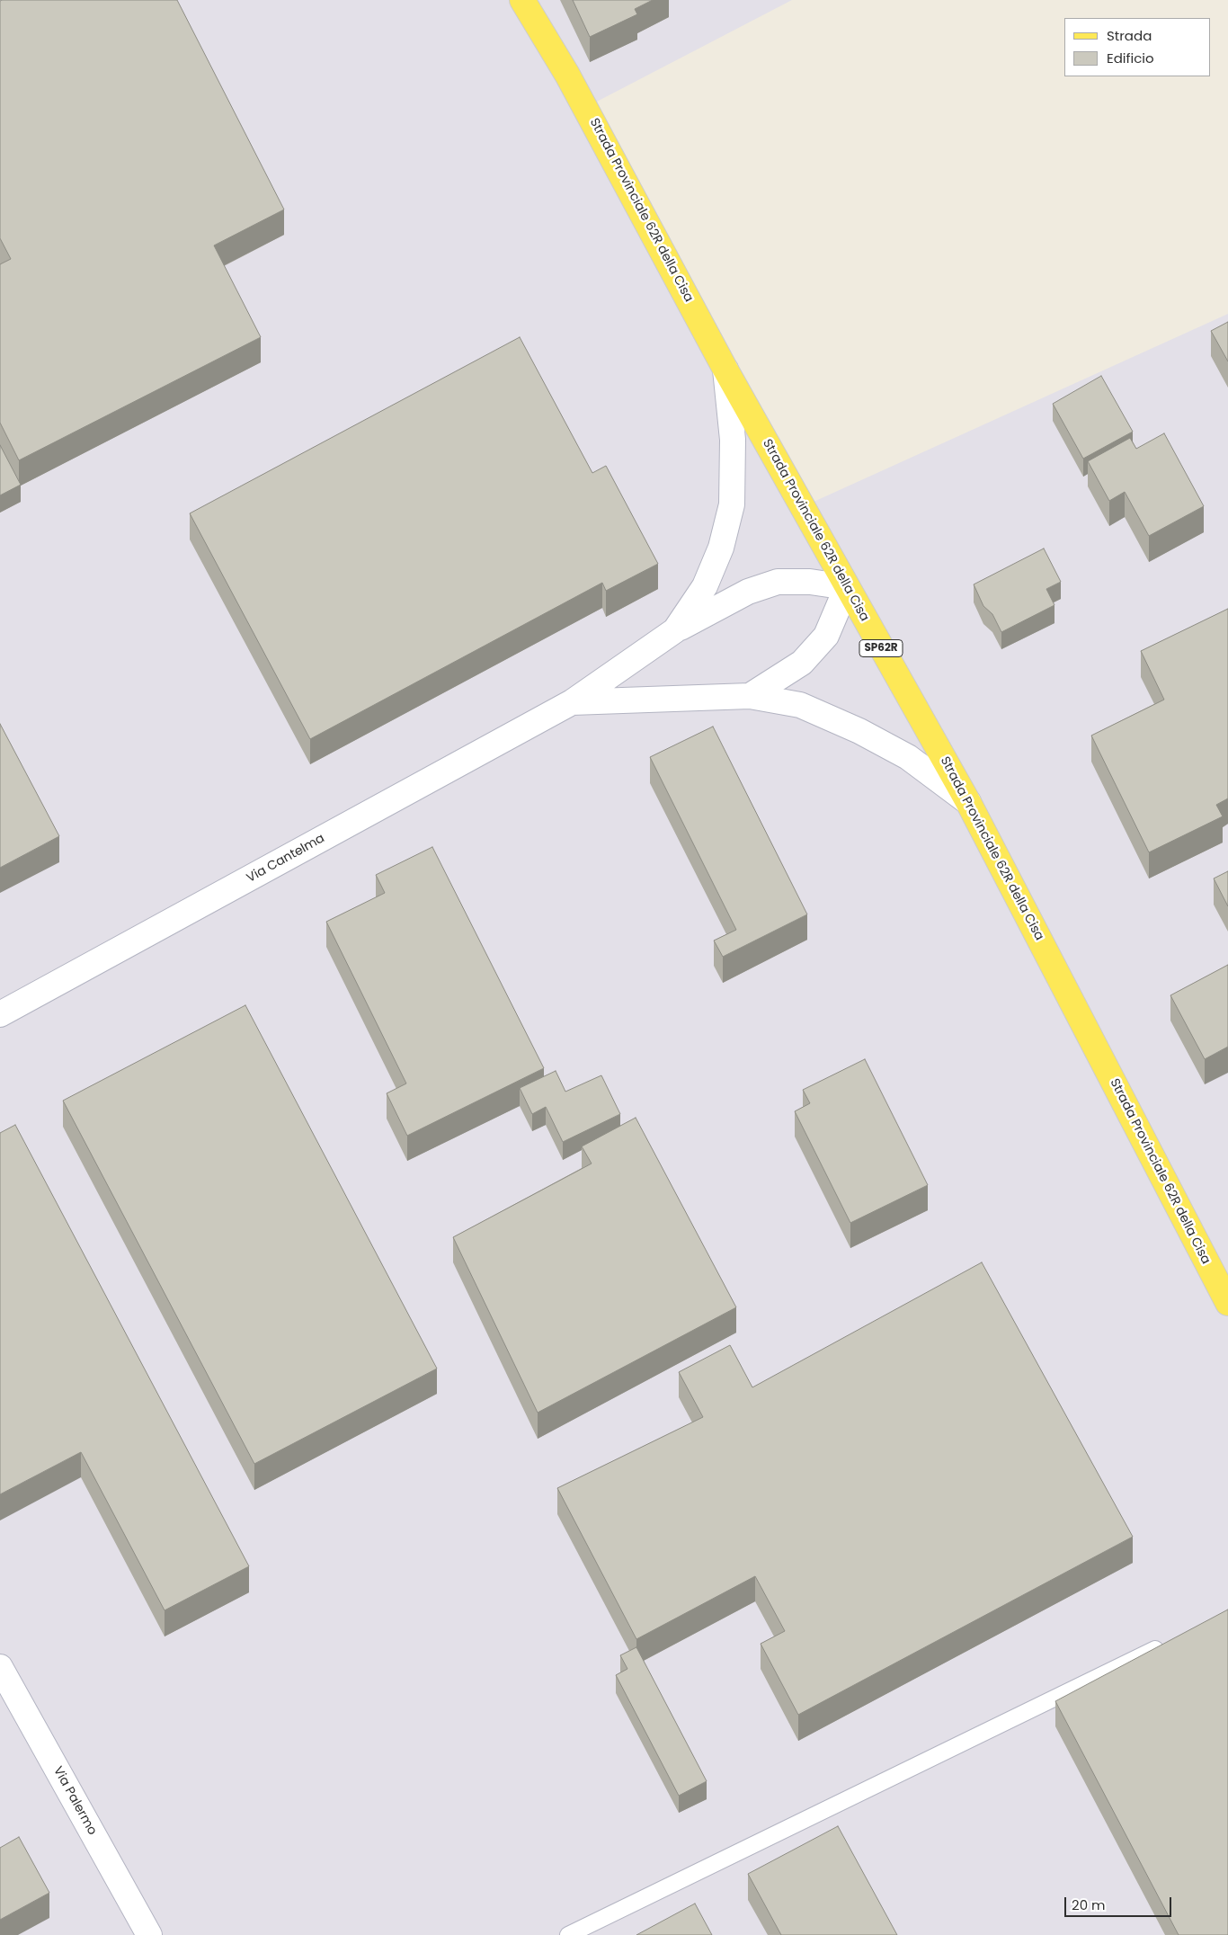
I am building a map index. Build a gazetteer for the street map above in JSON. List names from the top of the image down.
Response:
{
  "streets": {
    "main road": ["Strada Provinciale 62R della Cisa", "SP62R"],
    "street": ["Via Cantelma", "Via Palermo"]
  },
  "crossings": [
    ["Strada Provinciale 62R della Cisa", "Via Cantelma"]
  ],
  "legend": ["Strada", "Edificio"],
  "scale_bar": "20 m"
}
